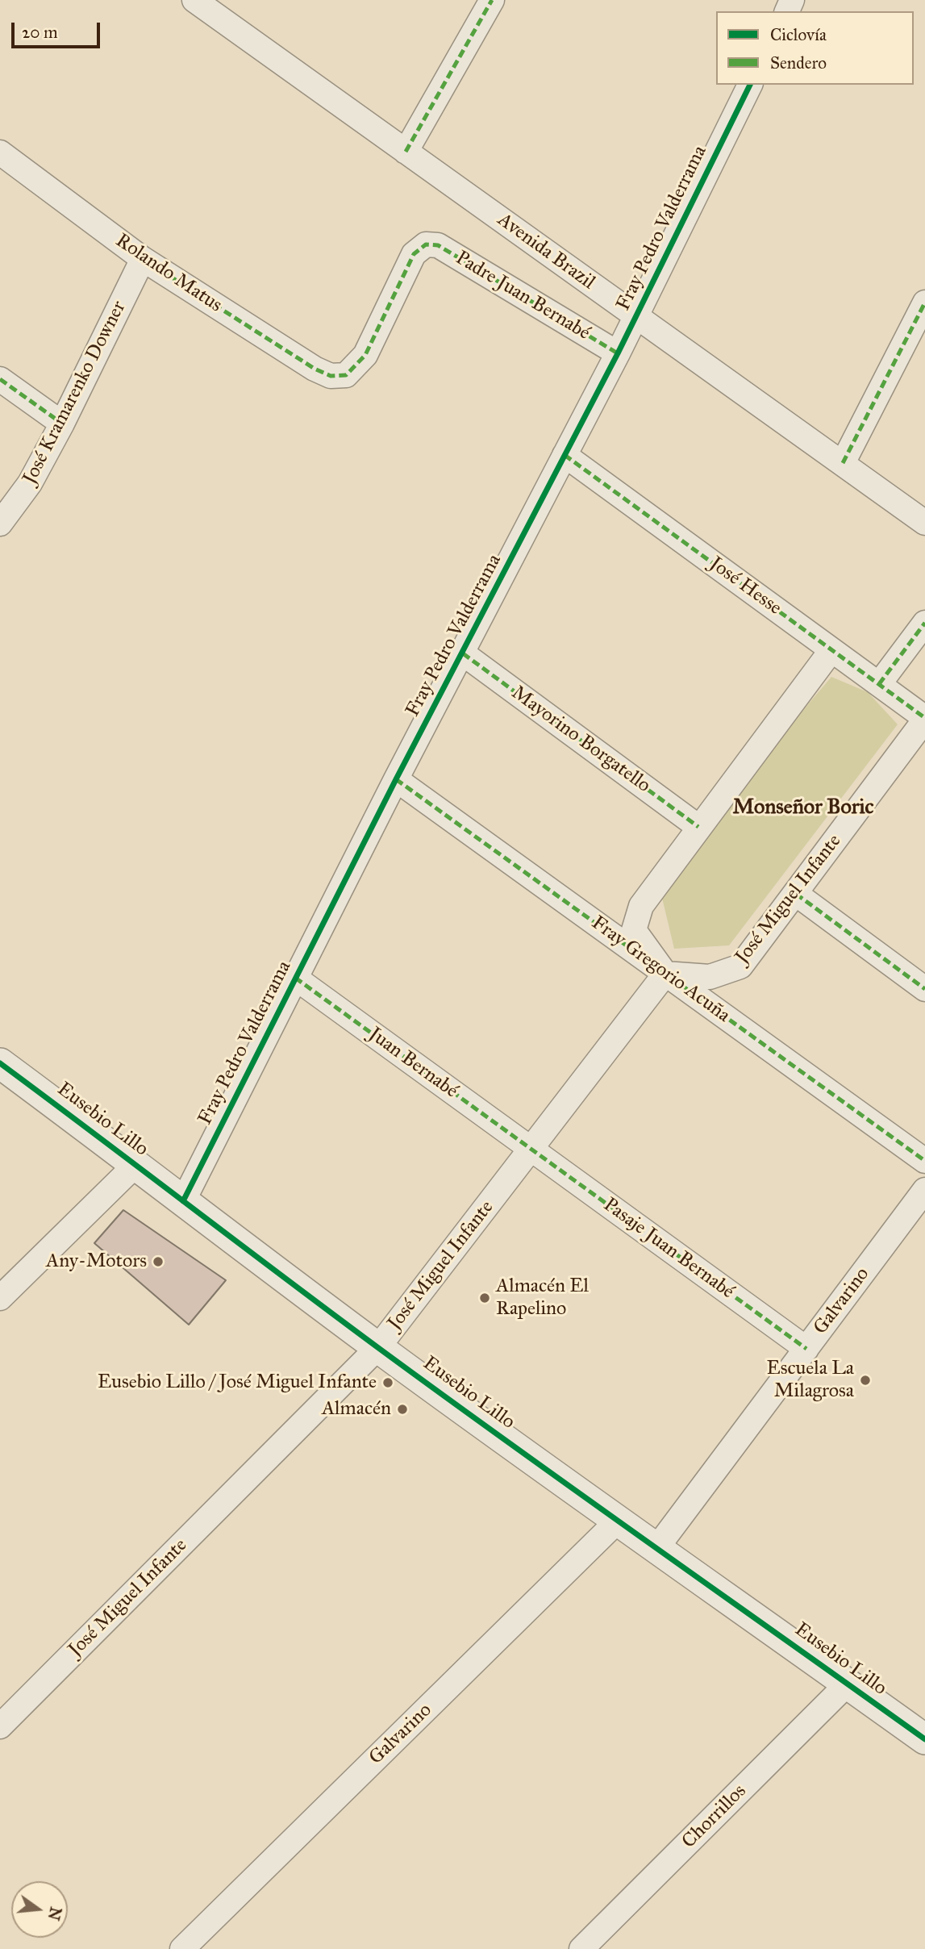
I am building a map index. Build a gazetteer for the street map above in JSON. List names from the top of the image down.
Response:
{
  "streets": {
    "street": [
      "Fray Pedro Valderrama",
      "Avenida Brazil",
      "Rolando Matus",
      "Padre Juan Bernabé",
      "José Kramarenko Downer",
      "José Hesse",
      "Mayorino Borgatello",
      "José Miguel Infante",
      "Fray Gregorio Acuña",
      "Juan Bernabé",
      "Eusebio Lillo",
      "Pasaje Juan Bernabé",
      "Galvarino",
      "Chorrillos"
    ]
  },
  "crossings": [
    ["Fray Pedro Valderrama", "Avenida Brazil"],
    ["Fray Pedro Valderrama", "Padre Juan Bernabé"],
    ["Fray Pedro Valderrama", "José Hesse"],
    ["Fray Pedro Valderrama", "Mayorino Borgatello"],
    ["Fray Pedro Valderrama", "Fray Gregorio Acuña"],
    ["Fray Pedro Valderrama", "Juan Bernabé"],
    ["Fray Pedro Valderrama", "Eusebio Lillo"],
    ["Rolando Matus", "Padre Juan Bernabé"],
    ["Rolando Matus", "José Kramarenko Downer"],
    ["José Hesse", "José Miguel Infante"],
    ["José Miguel Infante", "Fray Gregorio Acuña"],
    ["José Miguel Infante", "Juan Bernabé"],
    ["José Miguel Infante", "Eusebio Lillo"],
    ["José Miguel Infante", "Pasaje Juan Bernabé"],
    ["Juan Bernabé", "Pasaje Juan Bernabé"],
    ["Eusebio Lillo", "Galvarino"],
    ["Eusebio Lillo", "Chorrillos"],
    ["Pasaje Juan Bernabé", "Galvarino"]
  ],
  "districts": ["Monseñor Boric"],
  "places": [
    "Any-Motors",
    "Almacén El Rapelino",
    "Escuela La Milagrosa",
    "Eusebio Lillo / José Miguel Infante",
    "Almacén"
  ],
  "legend": ["Ciclovía", "Sendero"],
  "scale_bar": "20 m",
  "north": "right"
}
